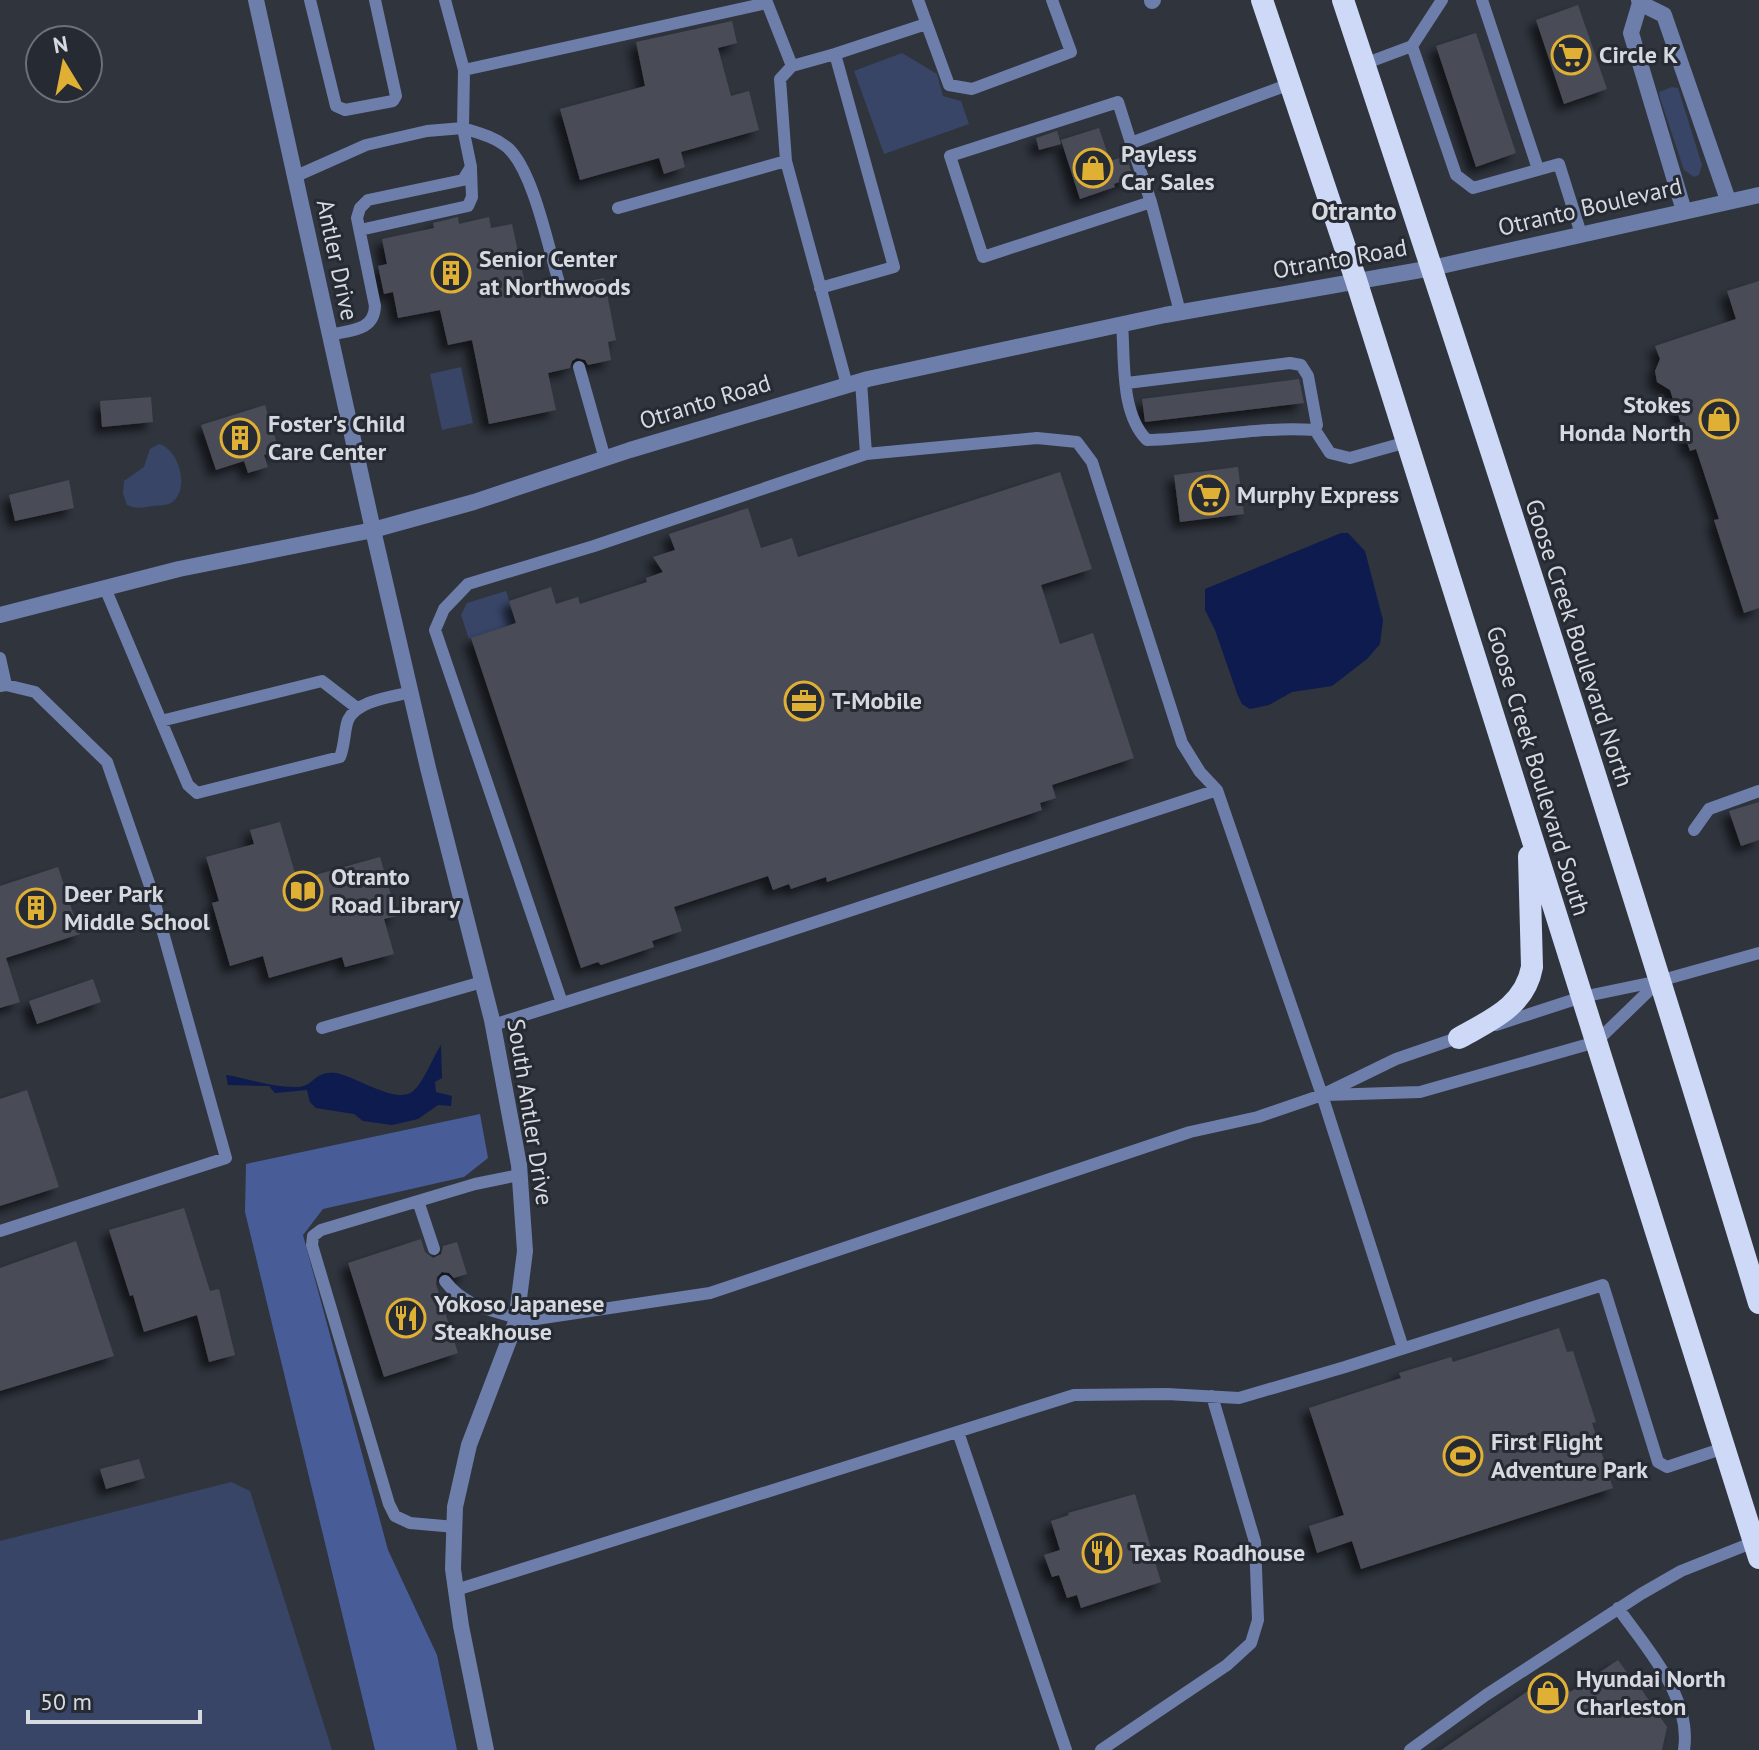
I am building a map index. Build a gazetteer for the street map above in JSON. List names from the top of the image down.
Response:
{
  "streets": {
    "highway": ["Goose Creek Boulevard North", "Goose Creek Boulevard South"],
    "street": [
      "Otranto Boulevard",
      "Otranto Road",
      "Antler Drive",
      "South Antler Drive"
    ]
  },
  "crossings": [
    ["Otranto Boulevard", "Otranto Road"],
    ["Otranto Boulevard", "Goose Creek Boulevard North"],
    ["Otranto Road", "Antler Drive"],
    ["Otranto Road", "Goose Creek Boulevard North"],
    ["Otranto Road", "Goose Creek Boulevard South"],
    ["Otranto Road", "South Antler Drive"],
    ["Antler Drive", "South Antler Drive"]
  ],
  "districts": ["Otranto"],
  "places": {
    "supermarket": ["Circle K", "Murphy Express"],
    "shop": ["Payless Car Sales", "Stokes Honda North", "Hyundai North Charleston"],
    "building": ["Senior Center at Northwoods", "Foster's Child Care Center", "Deer Park Middle School"],
    "office": ["T-Mobile"],
    "library": ["Otranto Road Library"],
    "restaurant": ["Yokoso Japanese Steakhouse", "Texas Roadhouse"],
    "sports": ["First Flight Adventure Park"]
  },
  "scale_bar": "50 m",
  "north": "top"
}
